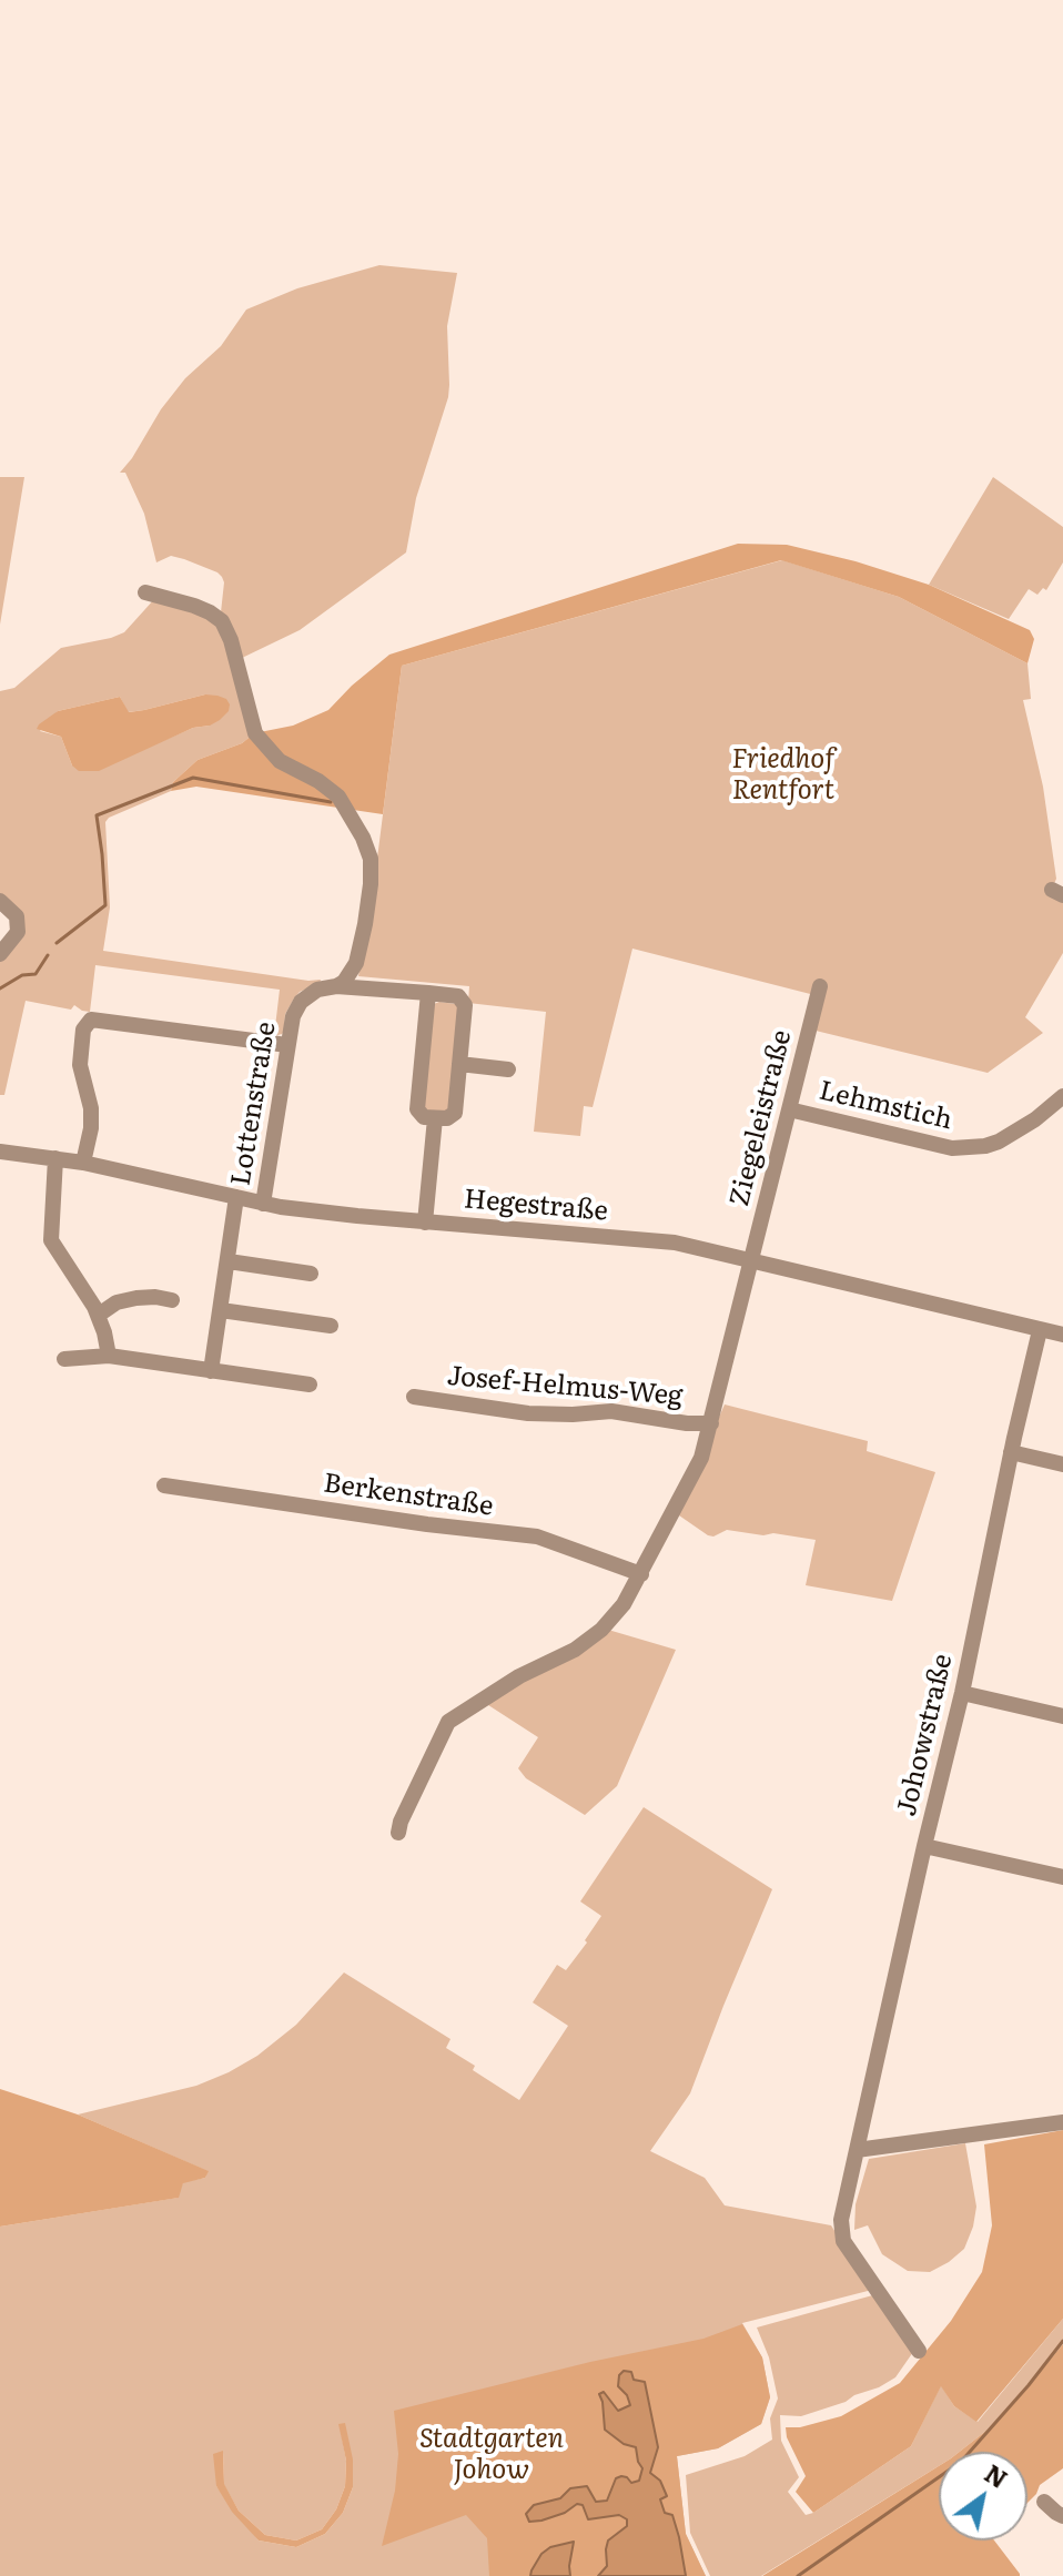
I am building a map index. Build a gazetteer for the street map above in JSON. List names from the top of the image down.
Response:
{
  "streets": {
    "street": [
      "Lottenstraße",
      "Lehmstich",
      "Ziegeleistraße",
      "Hegestraße",
      "Josef-Helmus-Weg",
      "Berkenstraße",
      "Johowstraße"
    ]
  },
  "crossings": [
    ["Lottenstraße", "Hegestraße"],
    ["Lehmstich", "Ziegeleistraße"],
    ["Ziegeleistraße", "Hegestraße"],
    ["Ziegeleistraße", "Josef-Helmus-Weg"],
    ["Ziegeleistraße", "Berkenstraße"],
    ["Hegestraße", "Johowstraße"]
  ],
  "parks": ["Friedhof Rentfort", "Stadtgarten Johow"],
  "north": "top right"
}
